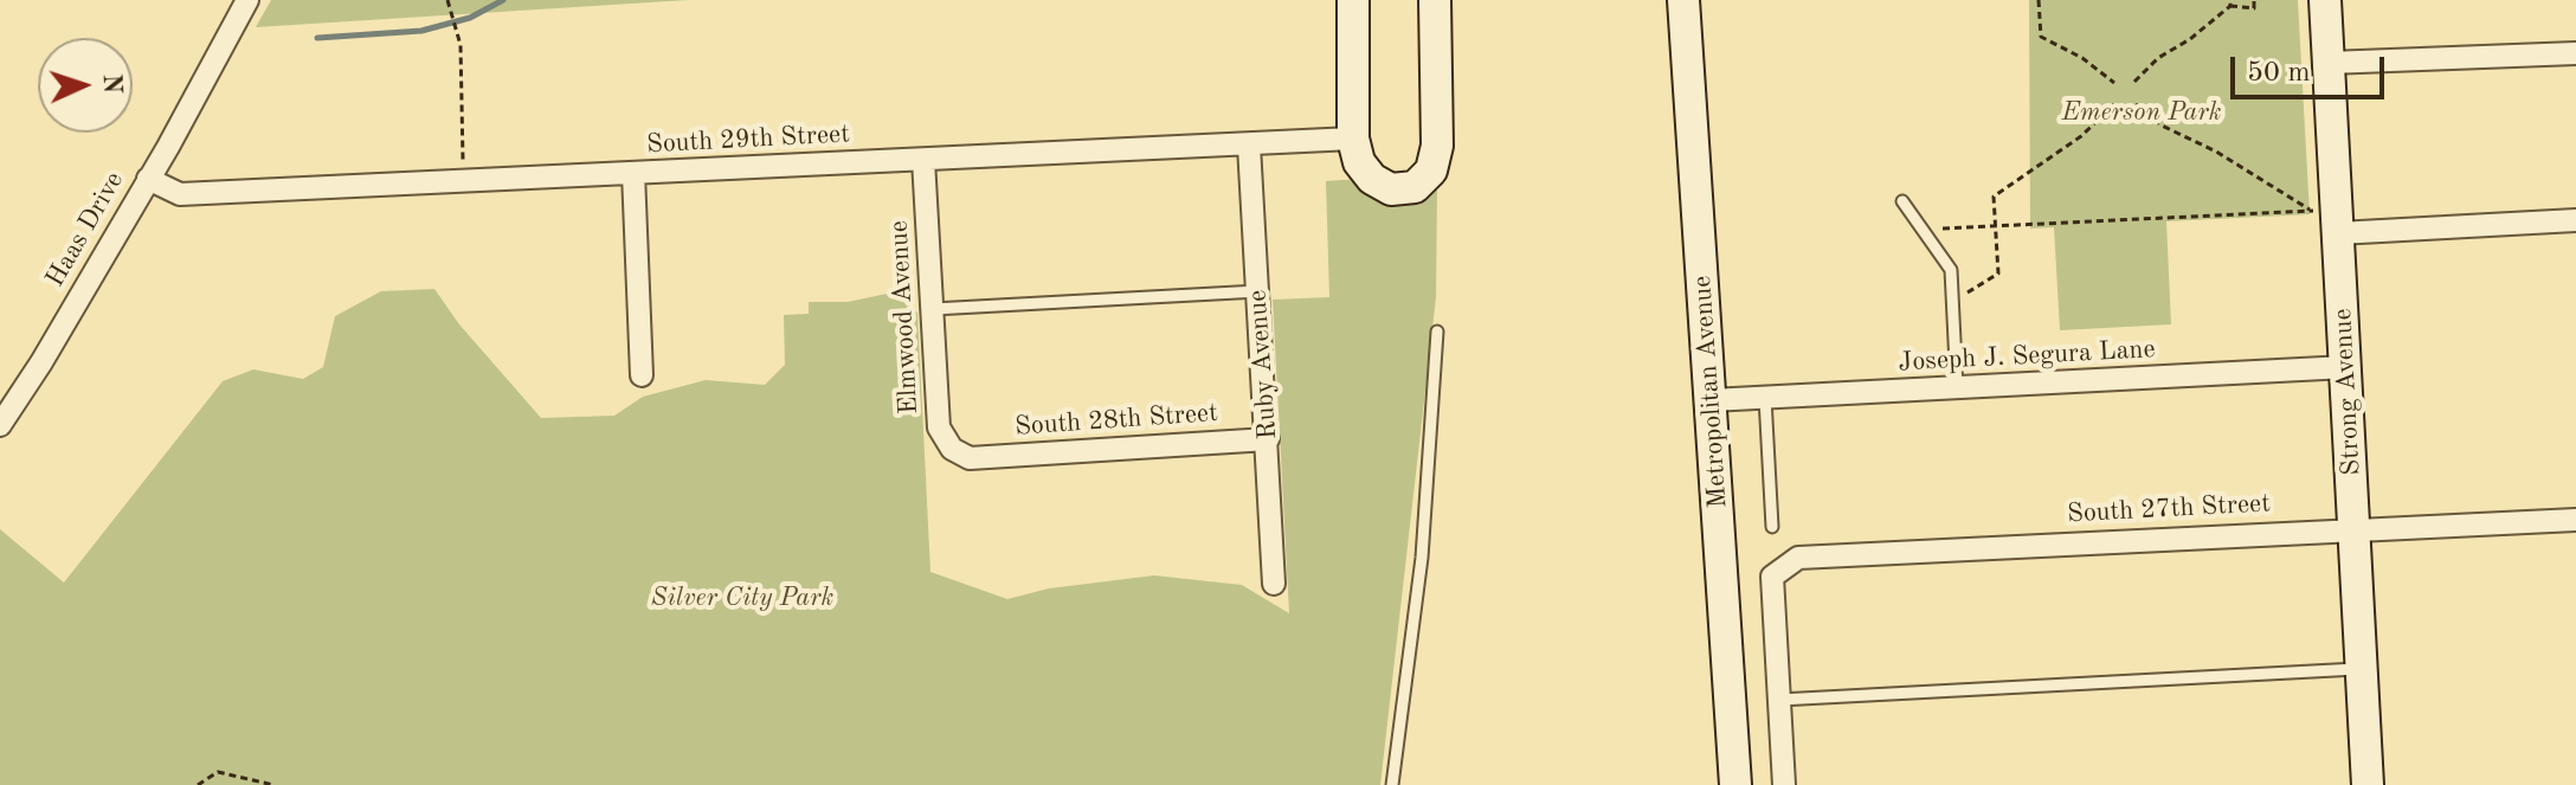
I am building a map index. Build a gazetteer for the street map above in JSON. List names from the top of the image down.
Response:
{
  "streets": {
    "street": [
      "South 29th Street",
      "Haas Drive",
      "Elmwood Avenue",
      "Joseph J. Segura Lane",
      "Ruby Avenue",
      "Metropolitan Avenue",
      "Strong Avenue",
      "South 28th Street",
      "South 27th Street"
    ]
  },
  "crossings": [
    ["South 29th Street", "Haas Drive"],
    ["South 29th Street", "Elmwood Avenue"],
    ["South 29th Street", "Ruby Avenue"],
    ["Elmwood Avenue", "South 28th Street"],
    ["Joseph J. Segura Lane", "Metropolitan Avenue"],
    ["Joseph J. Segura Lane", "Strong Avenue"],
    ["Ruby Avenue", "South 28th Street"],
    ["Strong Avenue", "South 27th Street"]
  ],
  "parks": ["Emerson Park", "Silver City Park"],
  "scale_bar": "50 m",
  "north": "right"
}
